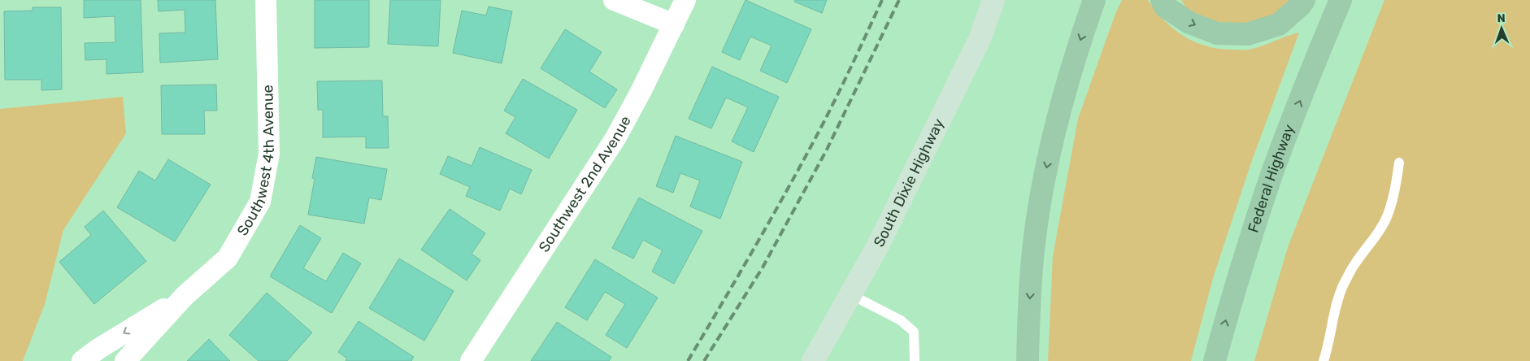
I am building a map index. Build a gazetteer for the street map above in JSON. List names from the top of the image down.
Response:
{
  "streets": {
    "main road": ["Federal Highway", "South Dixie Highway"],
    "street": ["Southwest 4th Avenue", "Southwest 2nd Avenue"]
  },
  "one_way": ["Federal Highway"],
  "north": "top"
}
